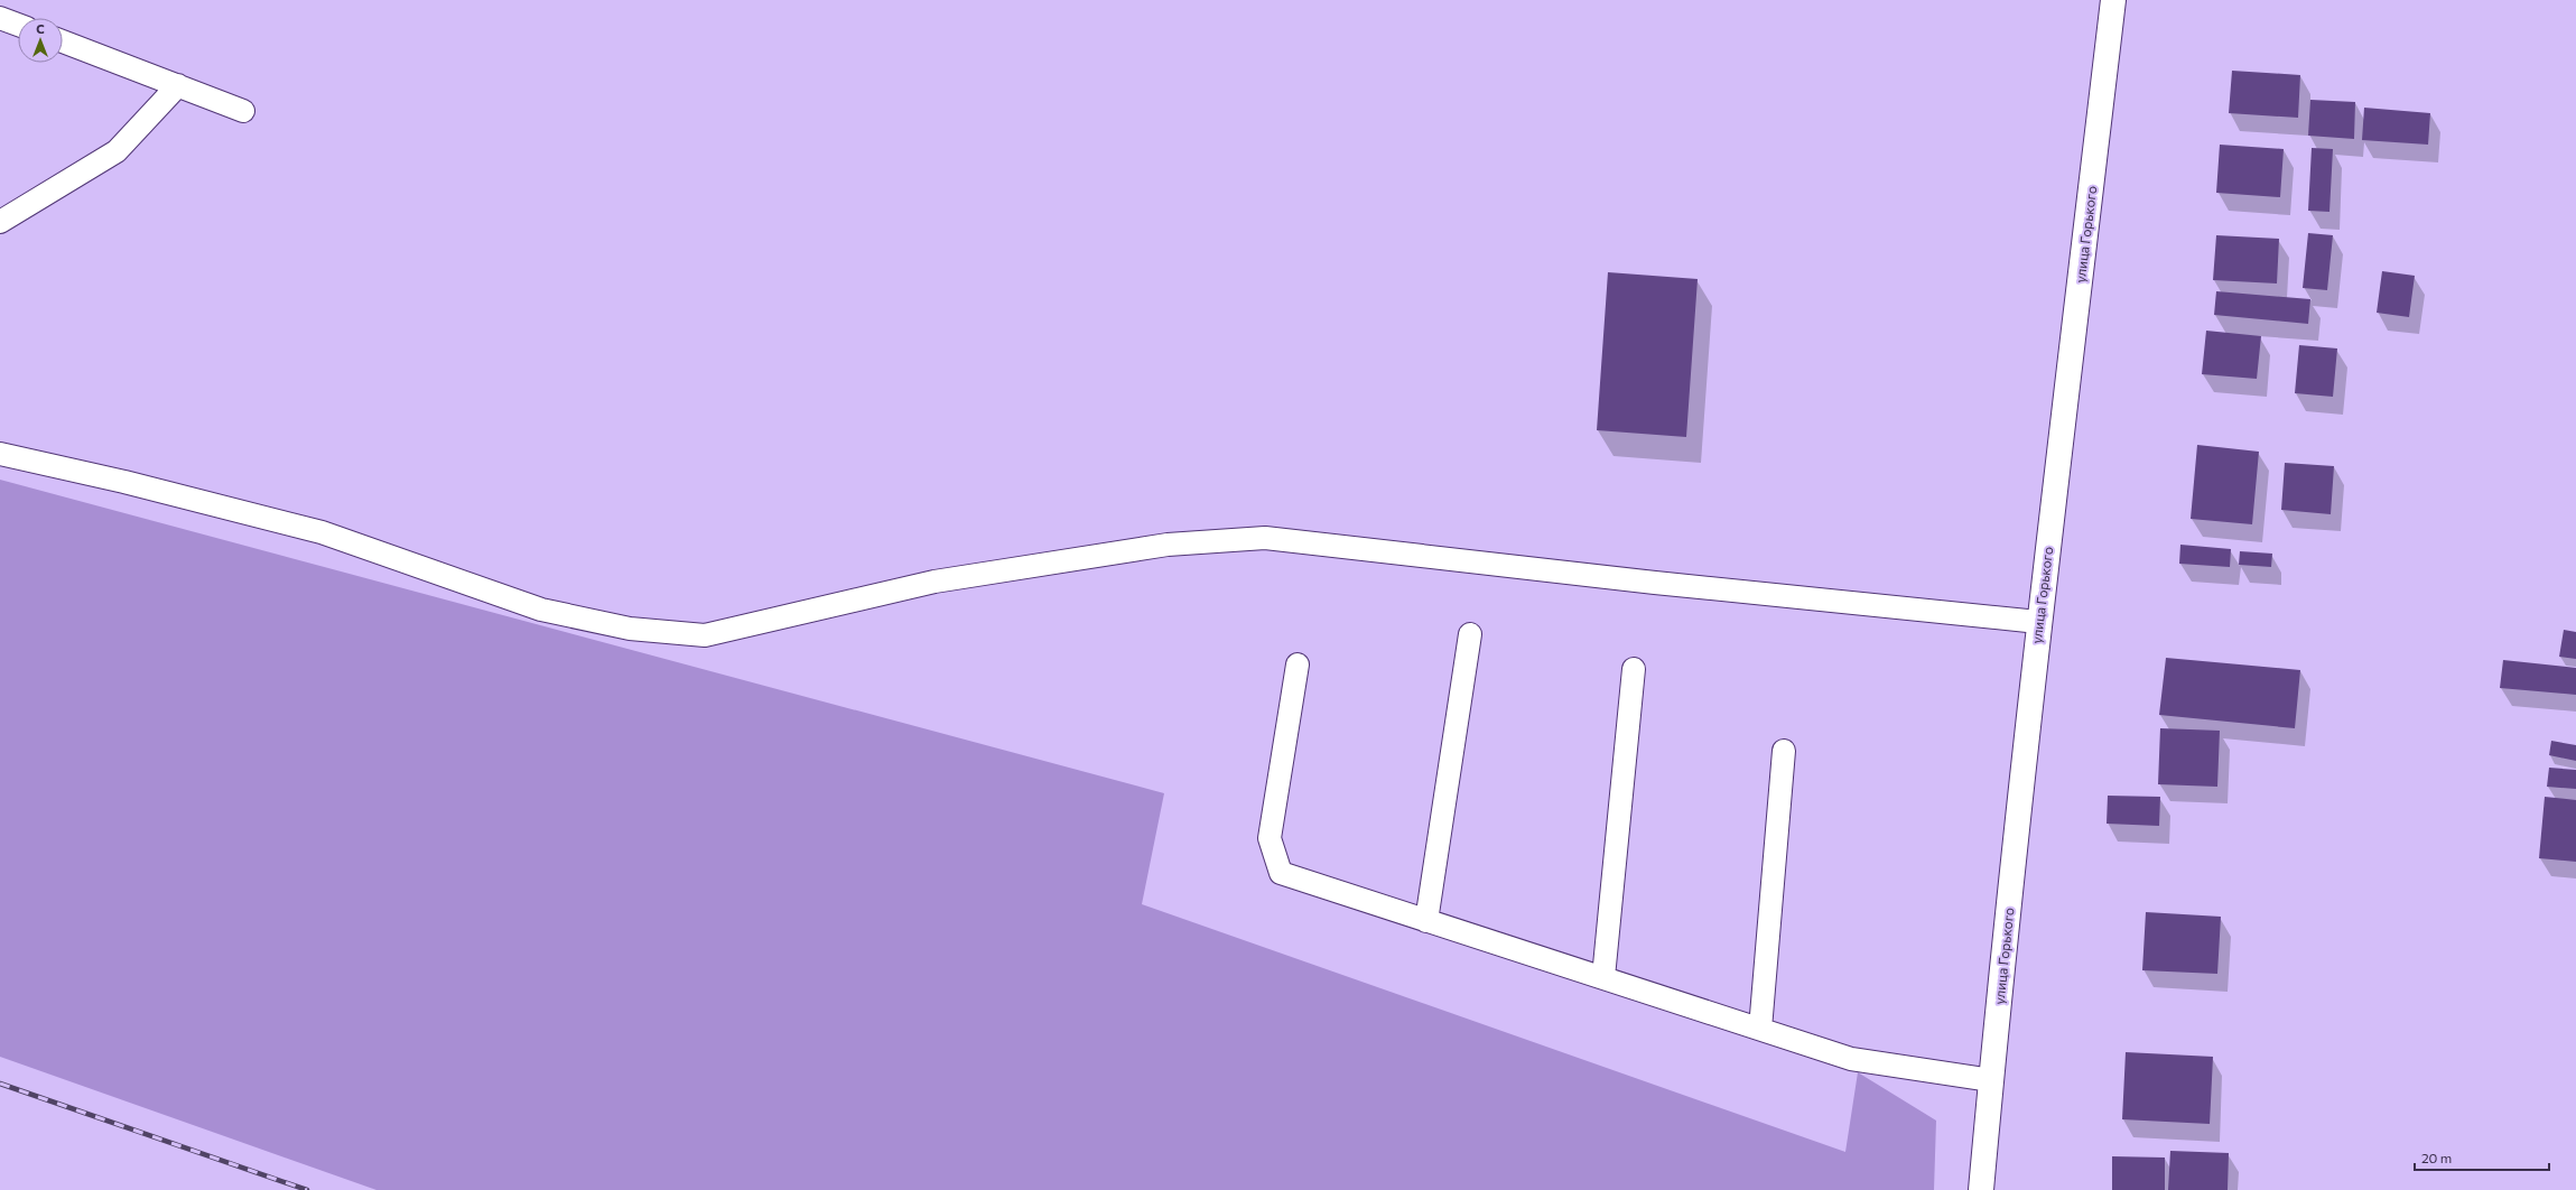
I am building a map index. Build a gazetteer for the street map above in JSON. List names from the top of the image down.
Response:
{
  "streets": {
    "street": ["улица Горького"]
  },
  "scale_bar": "20 m",
  "north": "top"
}
